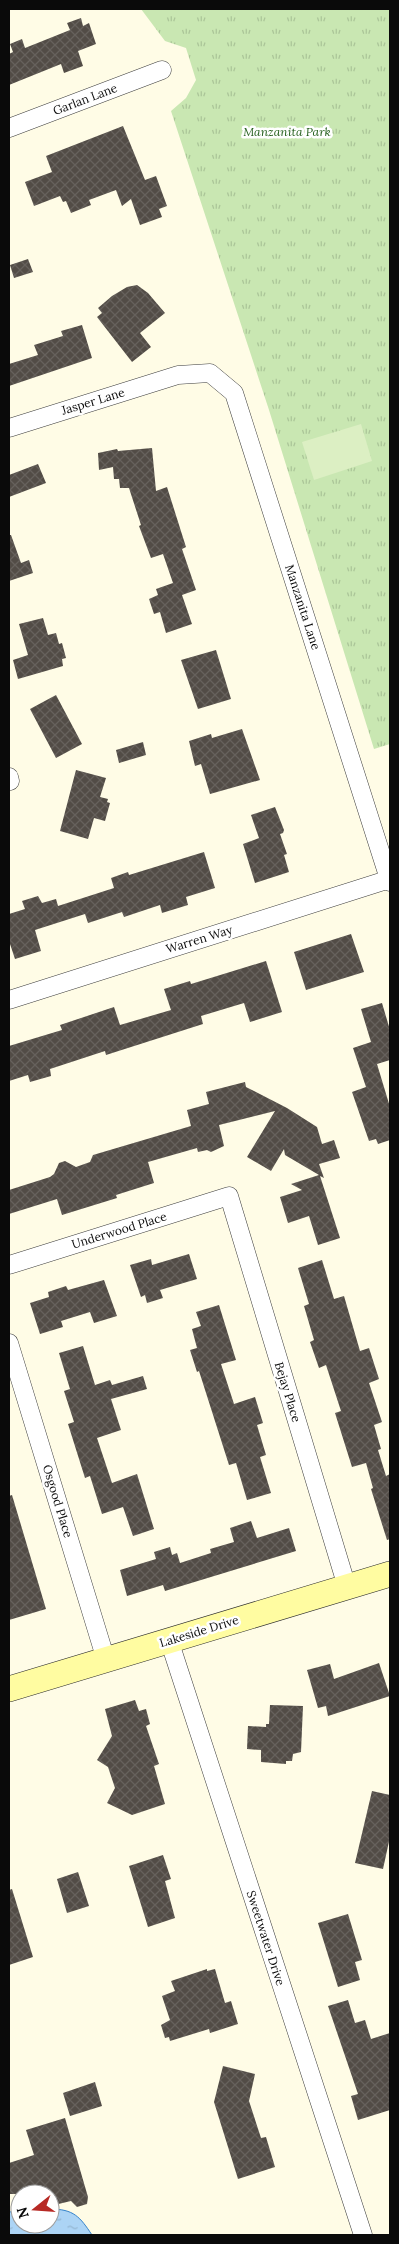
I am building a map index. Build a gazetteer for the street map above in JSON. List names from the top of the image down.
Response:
{
  "streets": {
    "main road": ["Lakeside Drive"],
    "street": [
      "Garlan Lane",
      "Jasper Lane",
      "Manzanita Lane",
      "Warren Way",
      "Underwood Place",
      "Bejay Place",
      "Osgood Place",
      "Sweetwater Drive"
    ]
  },
  "crossings": [
    ["Jasper Lane", "Manzanita Lane"],
    ["Manzanita Lane", "Warren Way"],
    ["Underwood Place", "Bejay Place"],
    ["Bejay Place", "Lakeside Drive"],
    ["Osgood Place", "Lakeside Drive"],
    ["Lakeside Drive", "Sweetwater Drive"]
  ],
  "parks": ["Manzanita Park"],
  "north": "left"
}
